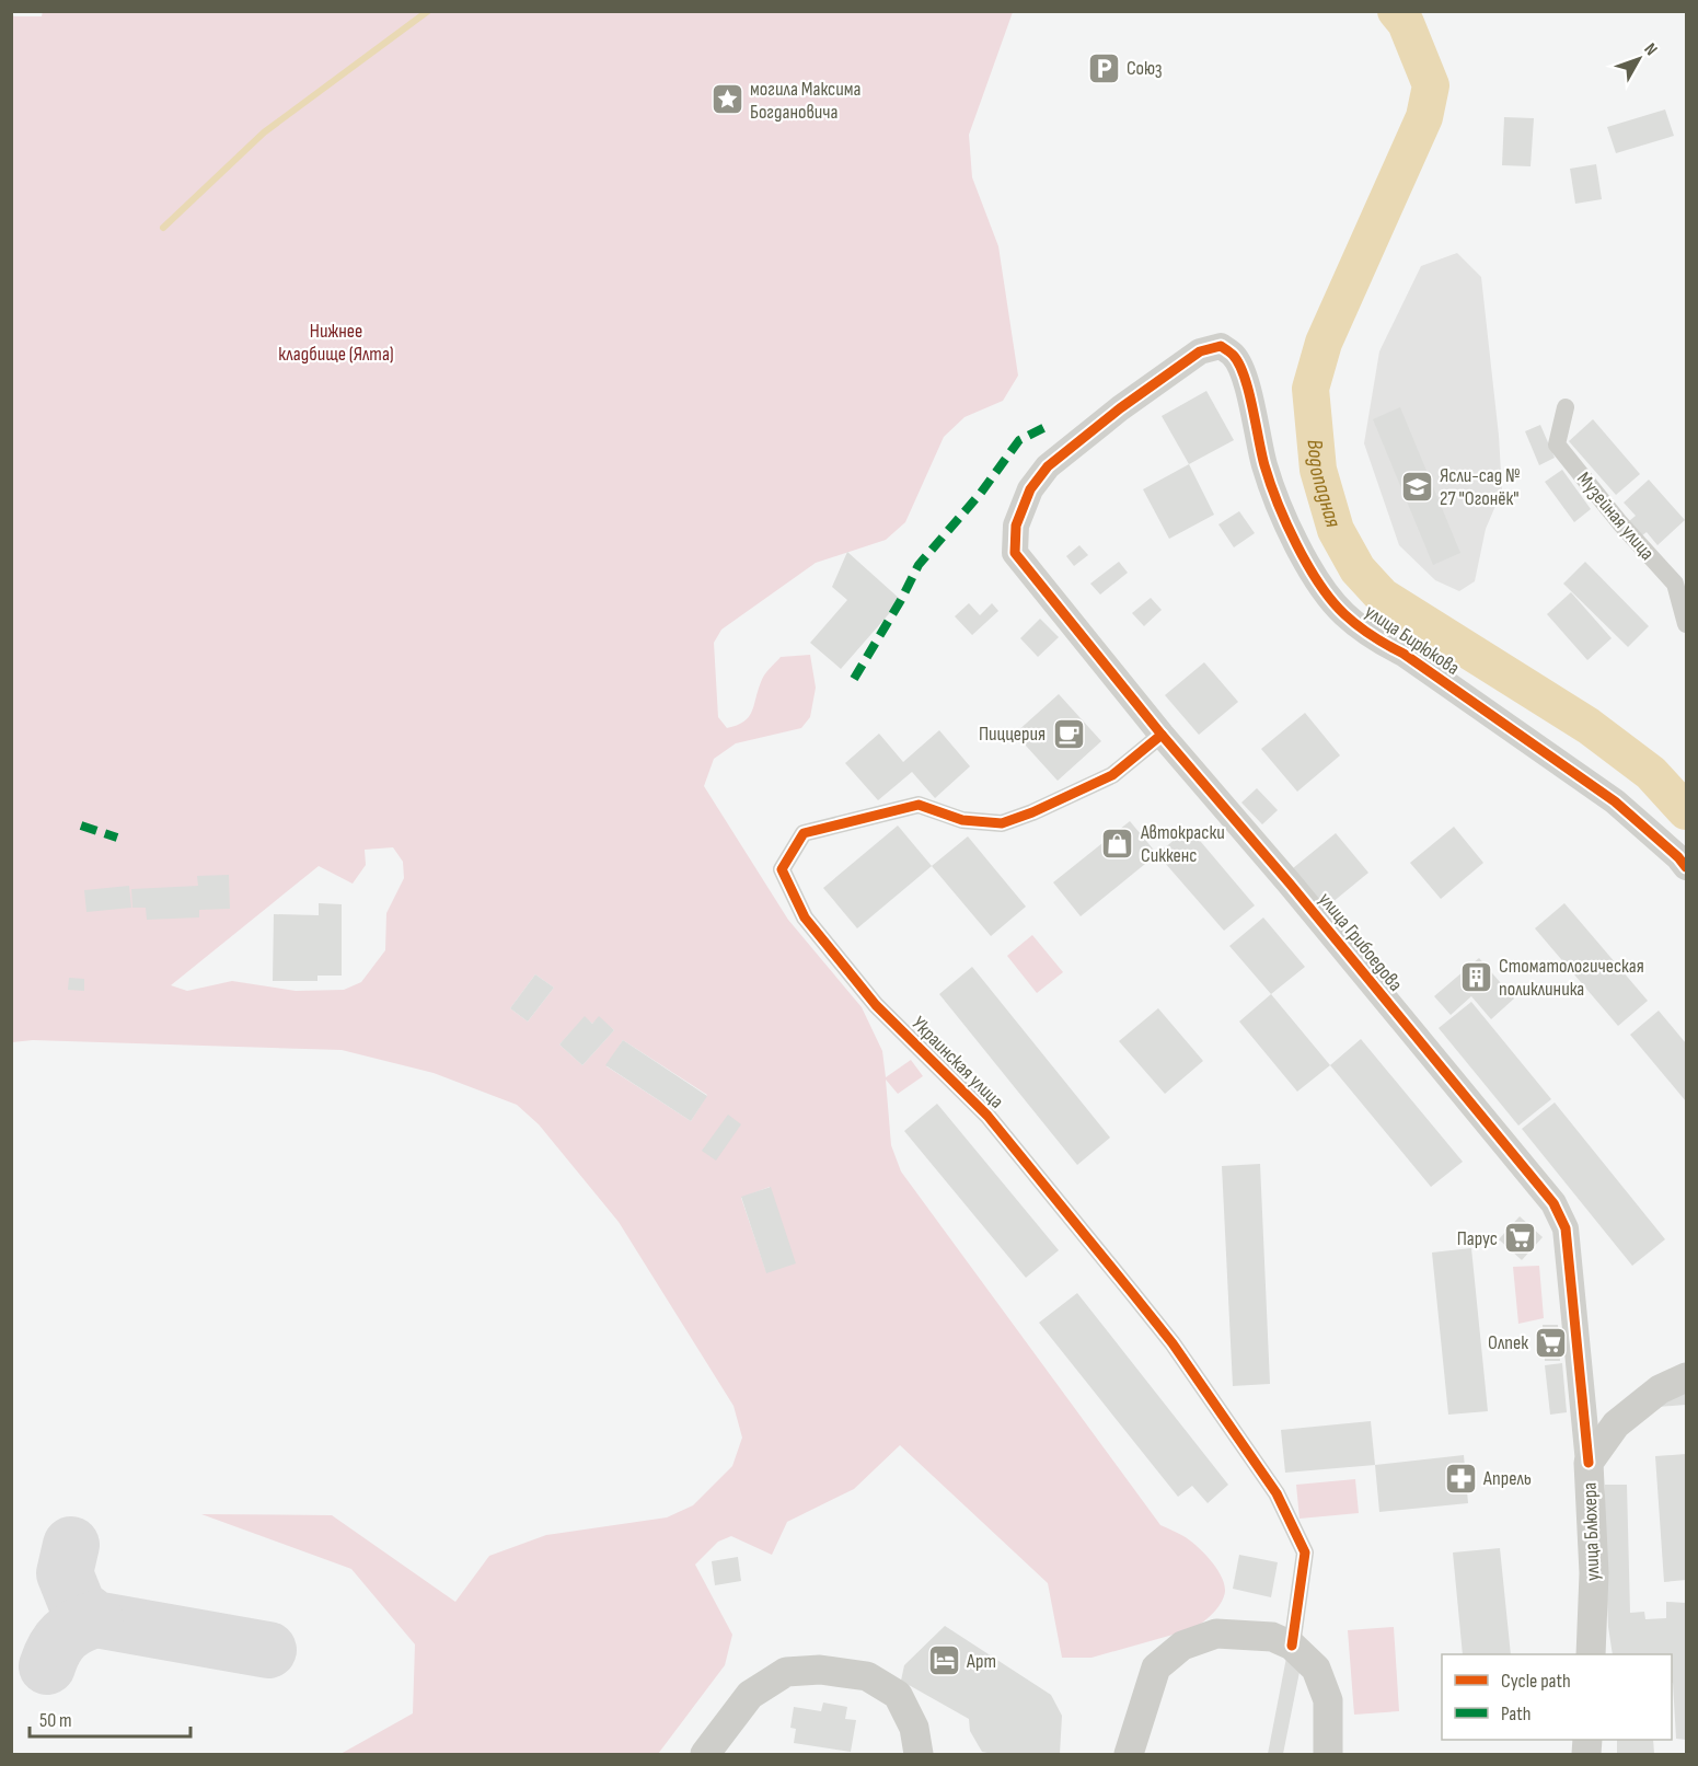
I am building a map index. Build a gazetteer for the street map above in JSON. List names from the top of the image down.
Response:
{
  "streets": {
    "main road": ["улица Блюхера"],
    "street": [
      "Музейная улица",
      "улица Бирюкова",
      "улица Грибоедова",
      "Украинская улица"
    ]
  },
  "crossings": [
    ["улица Бирюкова", "улица Грибоедова"],
    ["улица Грибоедова", "Украинская улица"],
    ["улица Грибоедова", "улица Блюхера"]
  ],
  "water": ["Водопадная"],
  "parks": ["Нижнее кладбище (Ялта)"],
  "places": {
    "parking": ["Союз"],
    "place": ["могила Максима Богдановича"],
    "school or university": ["Ясли-сад № 27 \"Огонёк\""],
    "cafe": ["Пиццерия"],
    "shop": ["Автокраски Сиккенс"],
    "building": ["Стоматологическая поликлиника"],
    "supermarket": ["Парус", "Олпек"],
    "pharmacy": ["Апрель"],
    "hotel": ["Арт"]
  },
  "legend": ["Cycle path", "Path"],
  "scale_bar": "50 m",
  "north": "top right"
}
